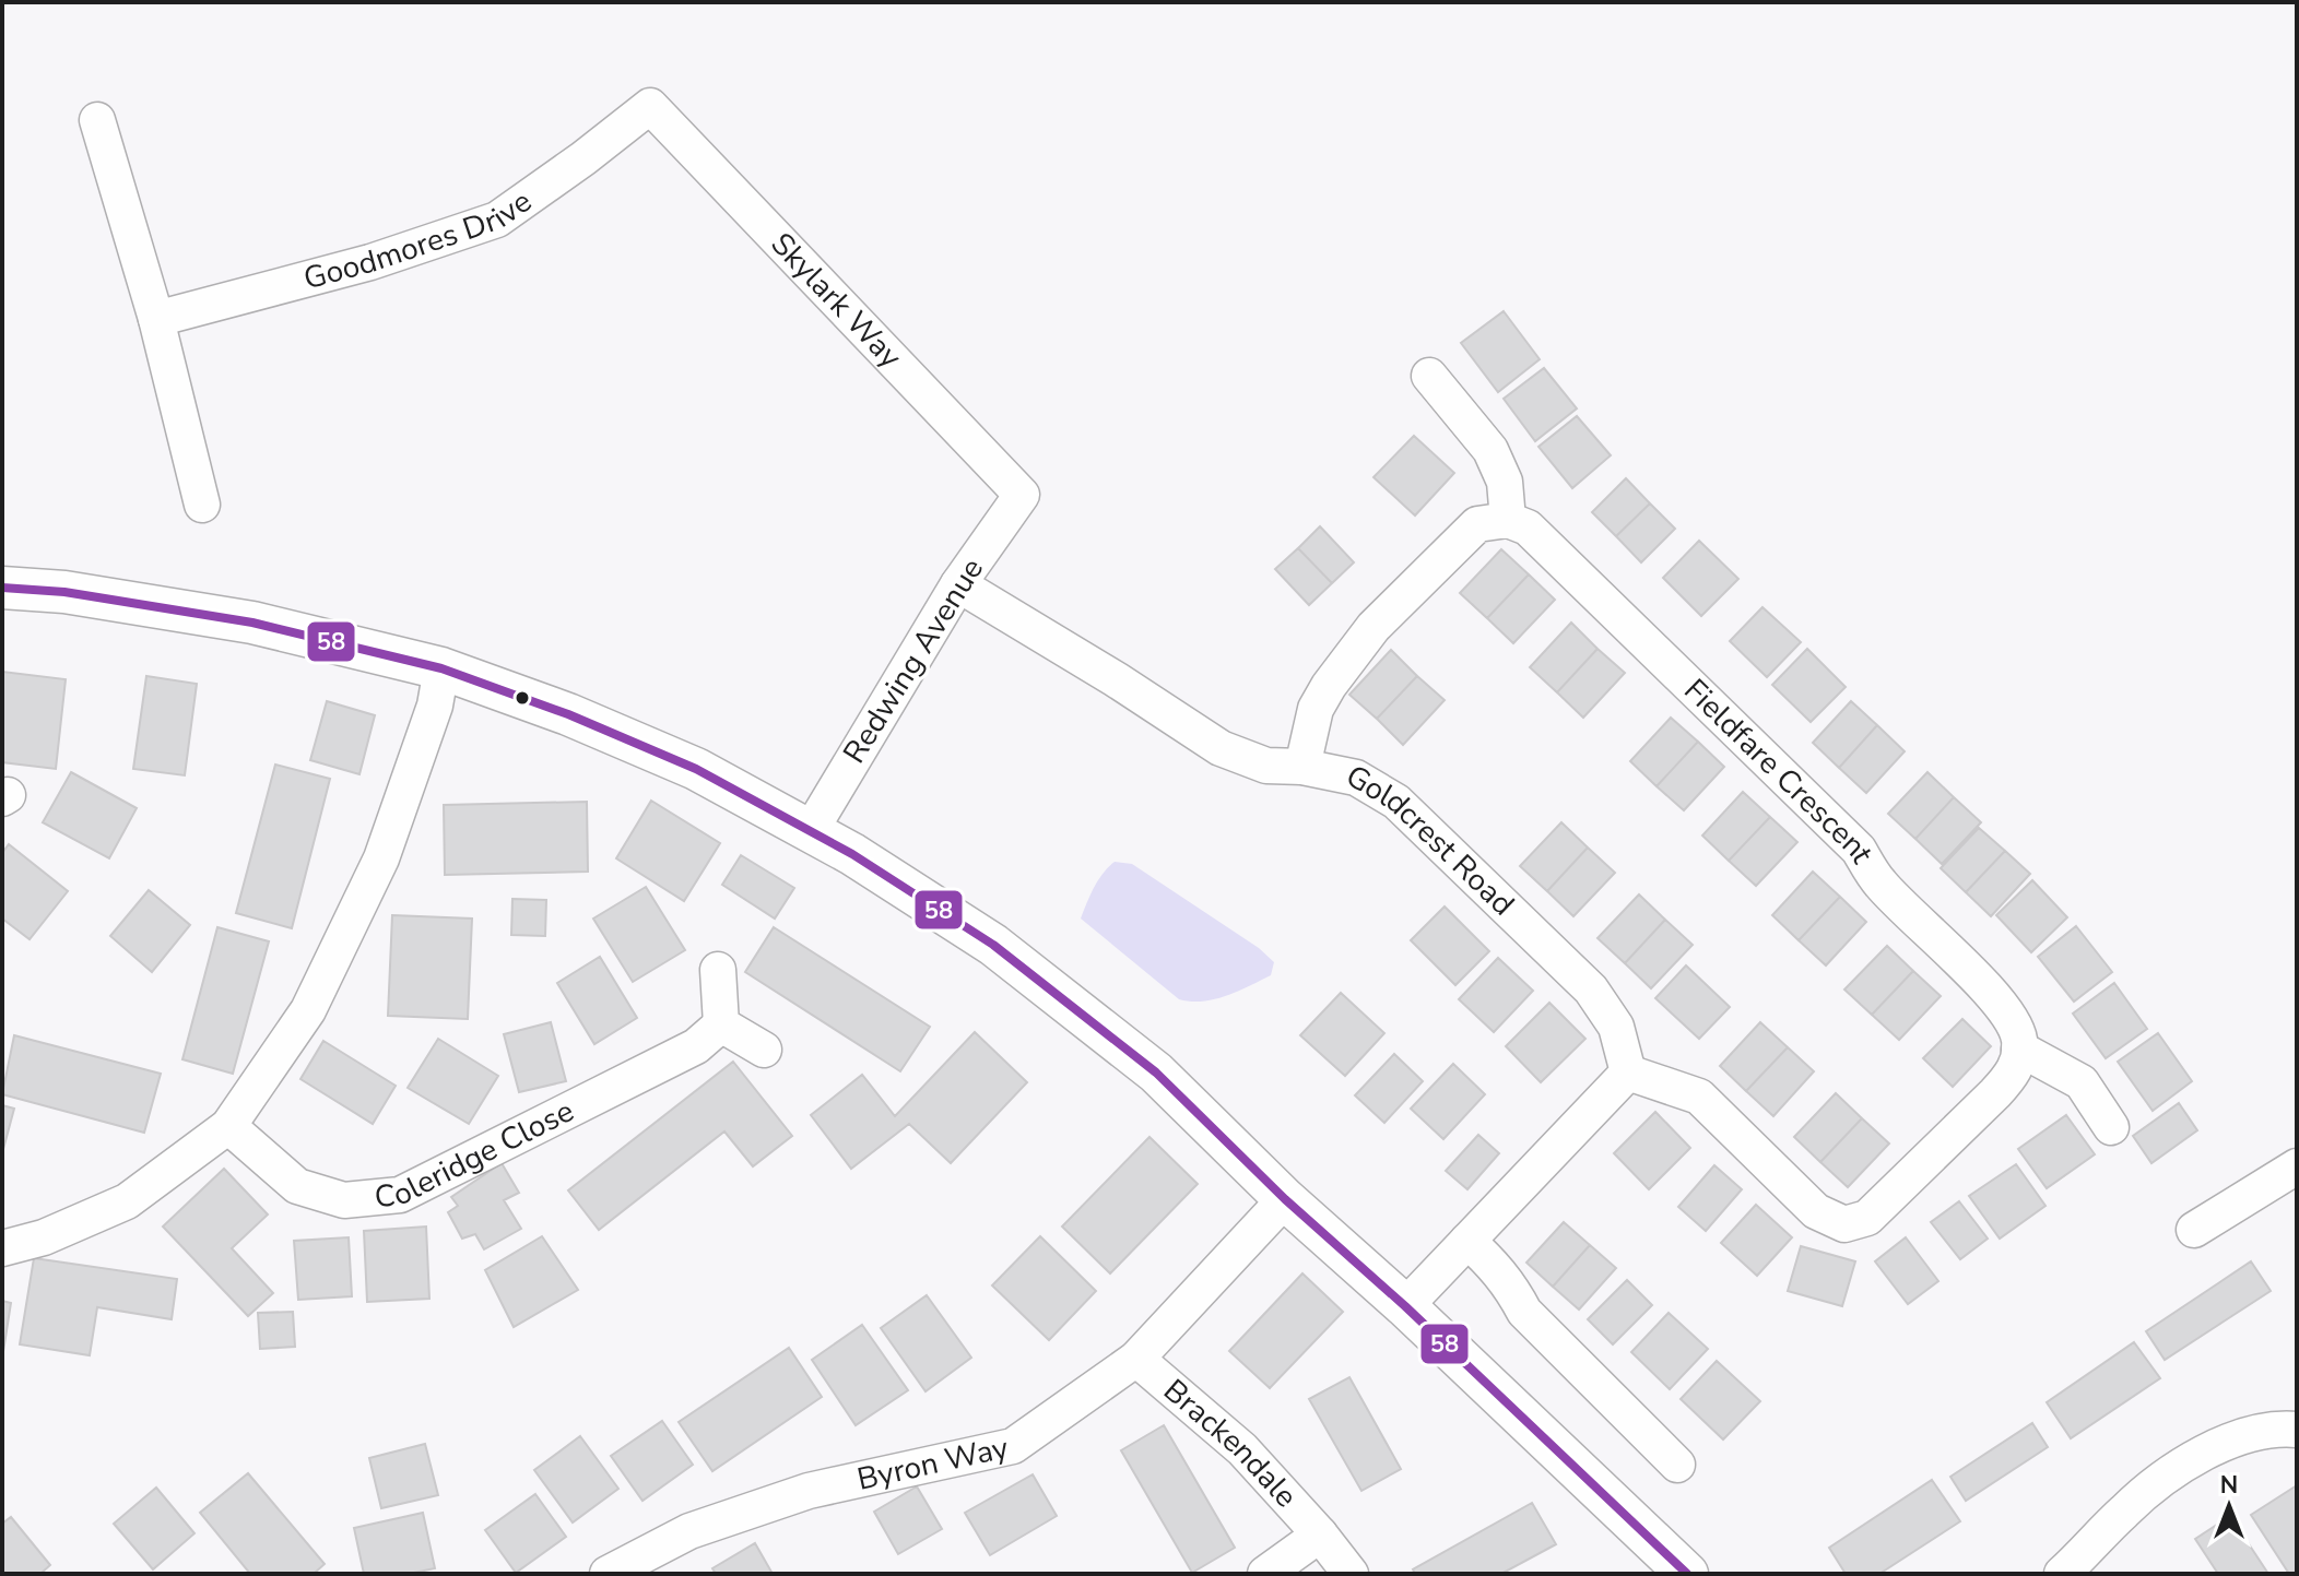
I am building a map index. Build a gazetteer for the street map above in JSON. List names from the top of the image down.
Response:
{
  "streets": {
    "street": [
      "Goodmores Drive",
      "Skylark Way",
      "Redwing Avenue",
      "Fieldfare Crescent",
      "Goldcrest Road",
      "Coleridge Close",
      "Brackendale",
      "Byron Way"
    ]
  },
  "crossings": [
    ["Goodmores Drive", "Skylark Way"],
    ["Skylark Way", "Redwing Avenue"],
    ["Redwing Avenue", "Goldcrest Road"],
    ["Brackendale", "Byron Way"]
  ],
  "lines": ["transit line 58"],
  "north": "top"
}
